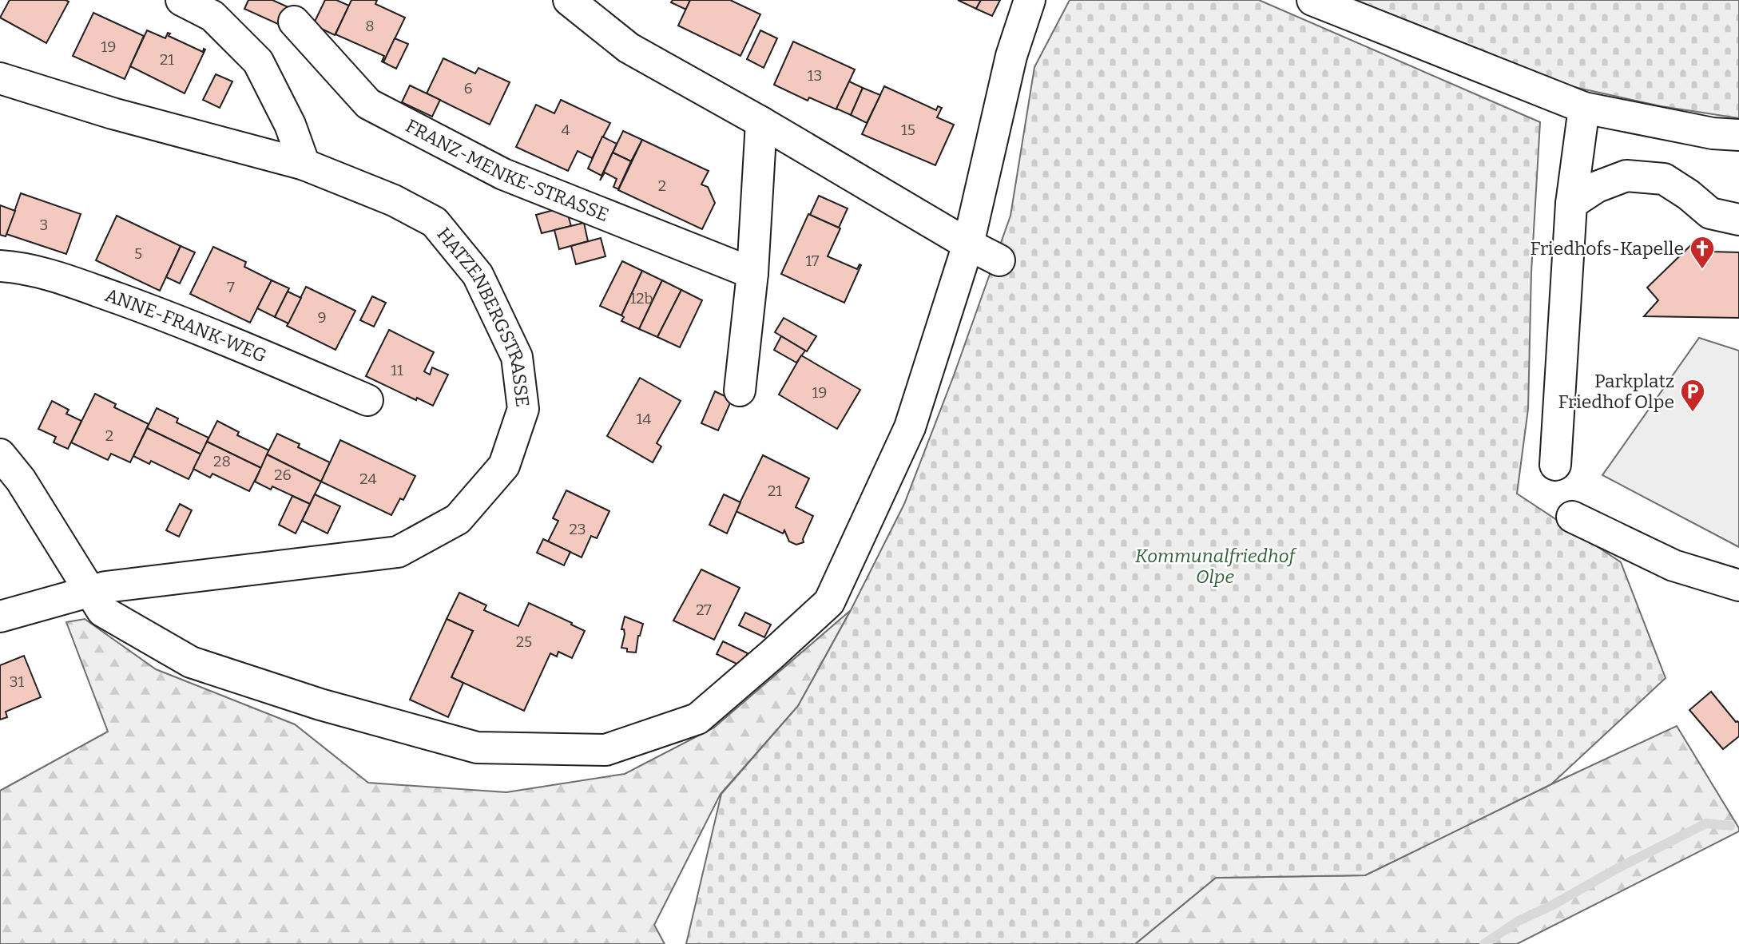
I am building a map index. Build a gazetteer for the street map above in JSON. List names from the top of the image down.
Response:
{
  "streets": {
    "street": ["FRANZ-MENKE-STRASSE", "HATZENBERGSTRASSE", "ANNE-FRANK-WEG"]
  },
  "parks": ["Kommunalfriedhof Olpe"],
  "places": {
    "church": ["Friedhofs-Kapelle"],
    "parking": ["Parkplatz Friedhof Olpe"]
  },
  "house_numbers": [
    "8",
    "19",
    "21",
    "13",
    "6",
    "4",
    "15",
    "2",
    "3",
    "5",
    "17",
    "7",
    "12b",
    "9",
    "11",
    "19",
    "14",
    "2",
    "28",
    "26",
    "24",
    "21",
    "23",
    "27",
    "25",
    "31"
  ]
}
